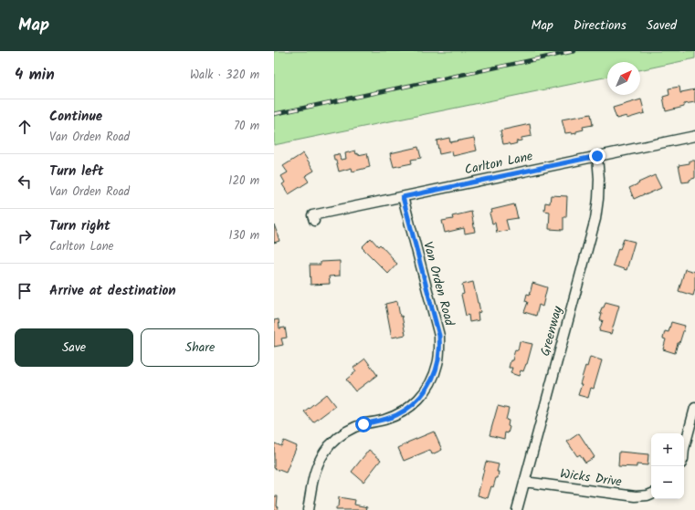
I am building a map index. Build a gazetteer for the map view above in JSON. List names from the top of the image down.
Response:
{
  "streets": {
    "street": [
      "Carlton Lane",
      "Van Orden Road",
      "Greenway",
      "Wicks Drive"
    ]
  },
  "crossings": [
    ["Carlton Lane", "Van Orden Road"],
    ["Carlton Lane", "Greenway"],
    ["Greenway", "Wicks Drive"]
  ],
  "north": "top right",
  "page": {
    "header": "Map",
    "nav": ["Map", "Directions", "Saved"],
    "heading": ["4 min", "Walk · 320 m"],
    "list": [
      ["Continue", "Van Orden Road", "70 m"],
      ["Turn left", "Van Orden Road", "120 m"],
      ["Turn right", "Carlton Lane", "130 m"],
      "Arrive at destination"
    ],
    "buttons": ["Save", "Share"],
    "map_buttons": ["+", "−"]
  }
}
